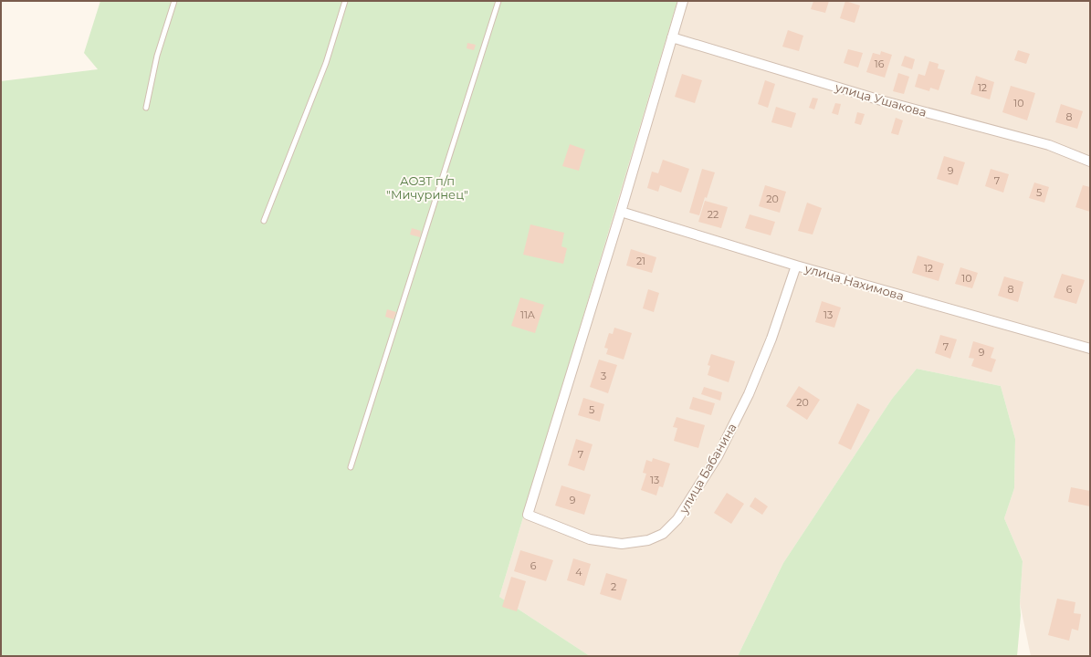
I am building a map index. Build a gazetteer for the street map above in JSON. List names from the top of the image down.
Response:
{
  "streets": {
    "street": ["улица Ушакова", "улица Нахимова", "улица Бабанина"]
  },
  "crossings": [
    ["улица Нахимова", "улица Бабанина"]
  ],
  "parks": ["АОЗТ п/п \"Мичуринец\""],
  "house_numbers": [
    "16",
    "12",
    "10",
    "8",
    "9",
    "7",
    "5",
    "20",
    "22",
    "21",
    "12",
    "10",
    "8",
    "6",
    "11А",
    "13",
    "7",
    "9",
    "3",
    "20",
    "5",
    "7",
    "13",
    "9",
    "6",
    "4",
    "2"
  ]
}
